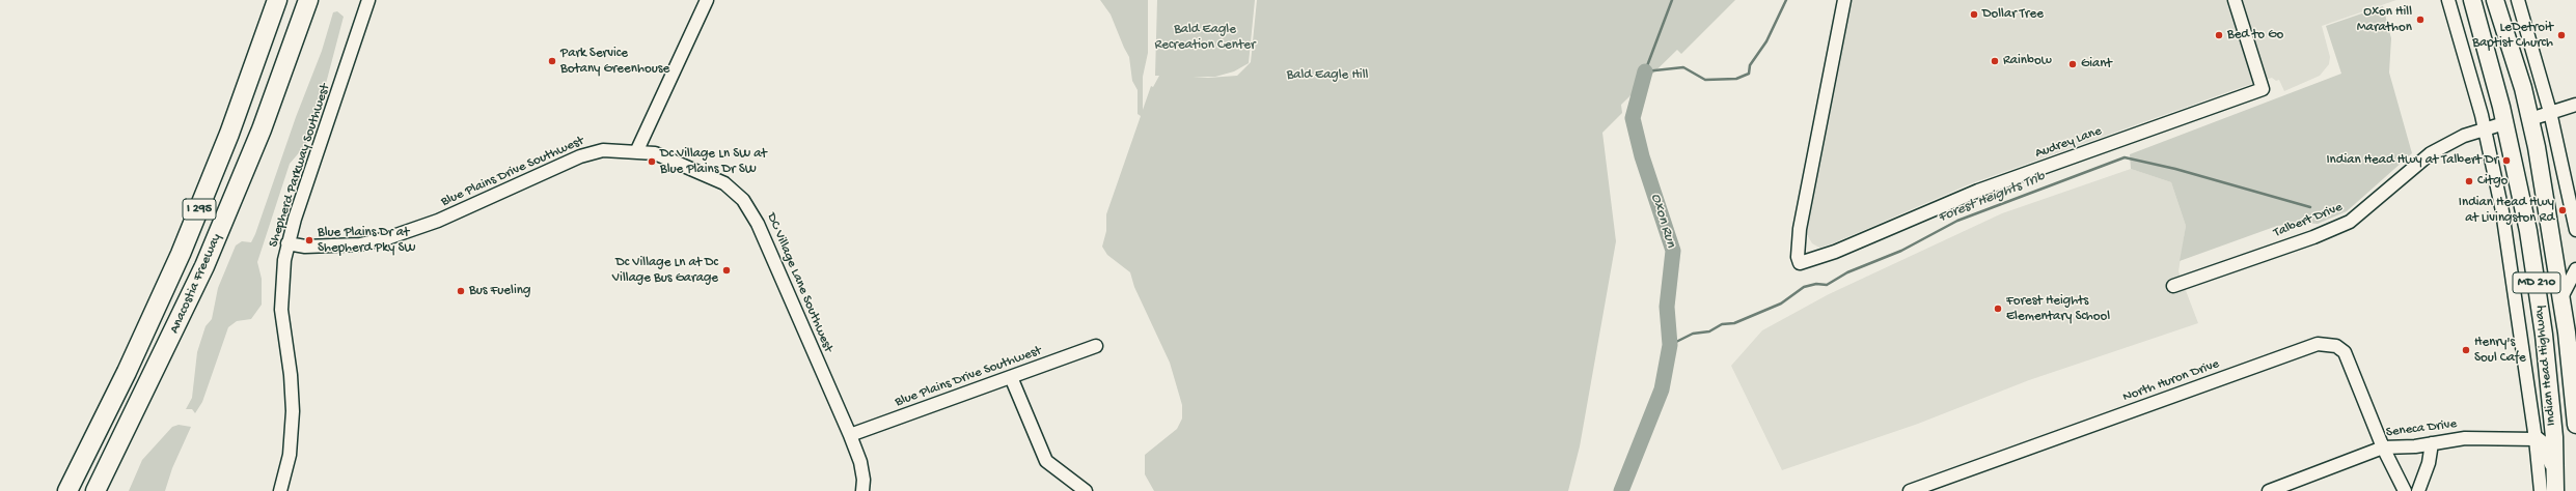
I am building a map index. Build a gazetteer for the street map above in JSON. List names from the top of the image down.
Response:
{
  "streets": {
    "highway": ["I 295", "Anacostia Freeway"],
    "main road": ["MD 210", "Indian Head Highway"],
    "street": [
      "Audrey Lane",
      "Shepherd Parkway Southwest",
      "Blue Plains Drive Southwest",
      "Talbert Drive",
      "DC Village Lane Southwest",
      "North Huron Drive",
      "Seneca Drive"
    ]
  },
  "crossings": [
    ["Shepherd Parkway Southwest", "Blue Plains Drive Southwest"],
    ["Blue Plains Drive Southwest", "DC Village Lane Southwest"],
    ["Talbert Drive", "Indian Head Highway"],
    ["Indian Head Highway", "Seneca Drive"],
    ["North Huron Drive", "Seneca Drive"]
  ],
  "water": ["Forest Heights Trib", "Oxon Run"],
  "parks": ["Bald Eagle Recreation Center", "Bald Eagle Hill"],
  "places": [
    "Dollar Tree",
    "Oxon Hill Marathon",
    "Bed to Go",
    "LeDetroit Baptist Church",
    "Park Service Botany Greenhouse",
    "Rainbow",
    "Giant",
    "Indian Head Hwy at Talbert Dr",
    "Dc Village Ln SW at Blue Plains Dr SW",
    "Citgo",
    "Indian Head Hwy at Livingston Rd",
    "Blue Plains Dr at Shepherd Pky SW",
    "Dc Village Ln at Dc Village Bus Garage",
    "Bus Fueling",
    "Forest Heights Elementary School",
    "Henry's Soul Cafe"
  ]
}
